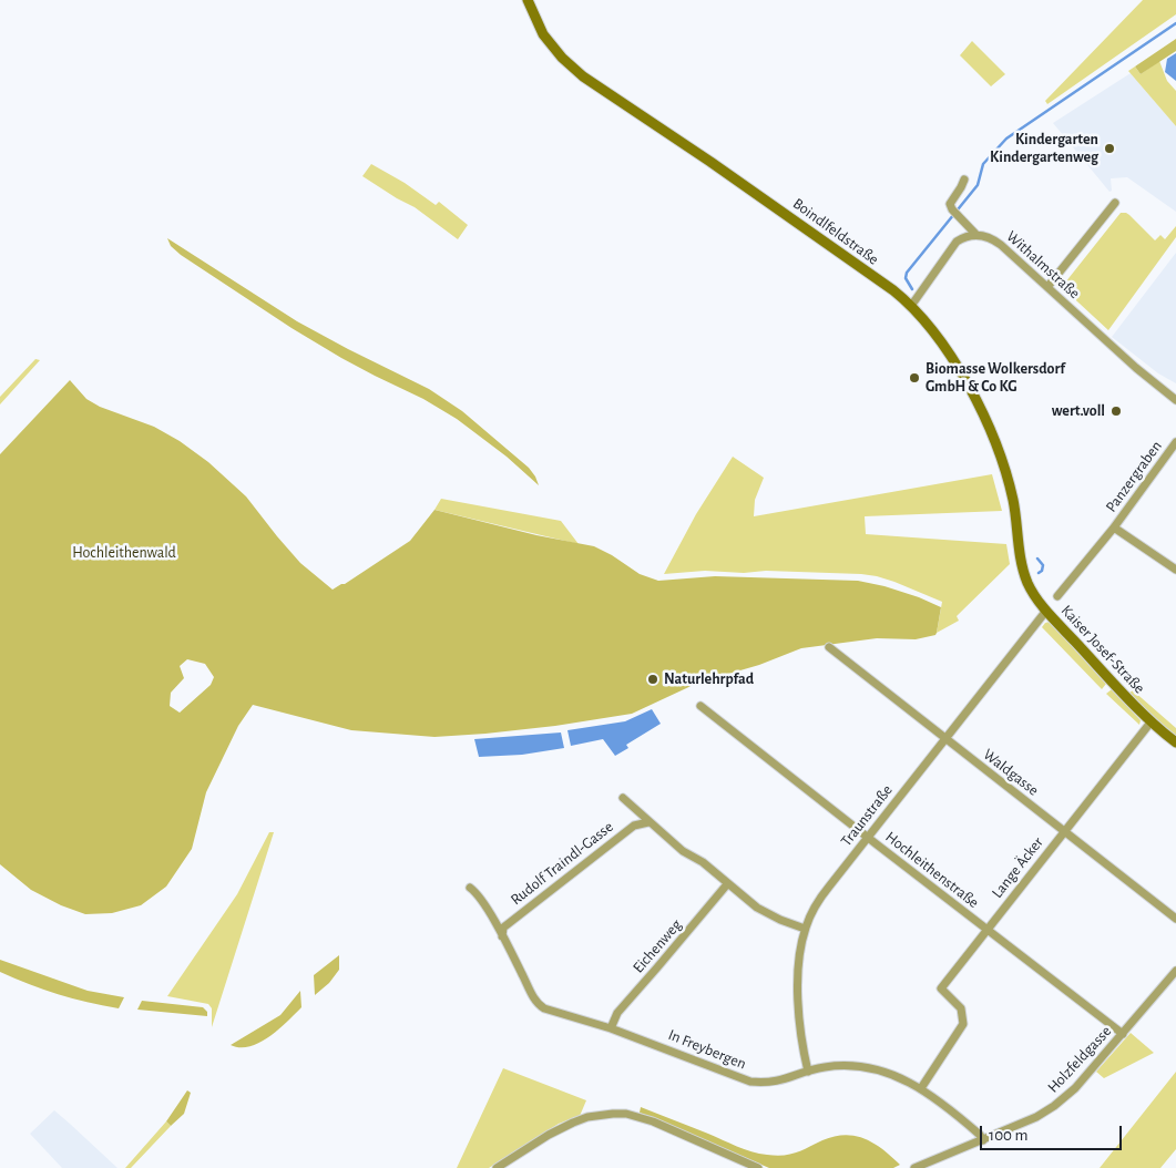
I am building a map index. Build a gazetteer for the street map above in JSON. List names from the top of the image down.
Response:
{
  "streets": {
    "street": [
      "Boindlfeldstraße",
      "Withalmstraße",
      "Panzergraben",
      "Kaiser Josef-Straße",
      "Waldgasse",
      "Traunstraße",
      "Rudolf Traindl-Gasse",
      "Lange Äcker",
      "Hochleithenstraße",
      "Eichenweg",
      "In Freybergen",
      "Holzfeldgasse"
    ]
  },
  "crossings": [
    ["Boindlfeldstraße", "Kaiser Josef-Straße"],
    ["Kaiser Josef-Straße", "Traunstraße"],
    ["Kaiser Josef-Straße", "Lange Äcker"],
    ["Waldgasse", "Traunstraße"],
    ["Waldgasse", "Lange Äcker"],
    ["Traunstraße", "Hochleithenstraße"],
    ["Traunstraße", "In Freybergen"],
    ["Rudolf Traindl-Gasse", "In Freybergen"],
    ["Lange Äcker", "Hochleithenstraße"],
    ["Lange Äcker", "In Freybergen"],
    ["Hochleithenstraße", "Holzfeldgasse"],
    ["Eichenweg", "In Freybergen"],
    ["In Freybergen", "Holzfeldgasse"]
  ],
  "parks": ["Hochleithenwald"],
  "places": [
    "Kindergarten Kindergartenweg",
    "Biomasse Wolkersdorf GmbH & Co KG",
    "wert.voll",
    "Naturlehrpfad"
  ],
  "scale_bar": "100 m"
}
